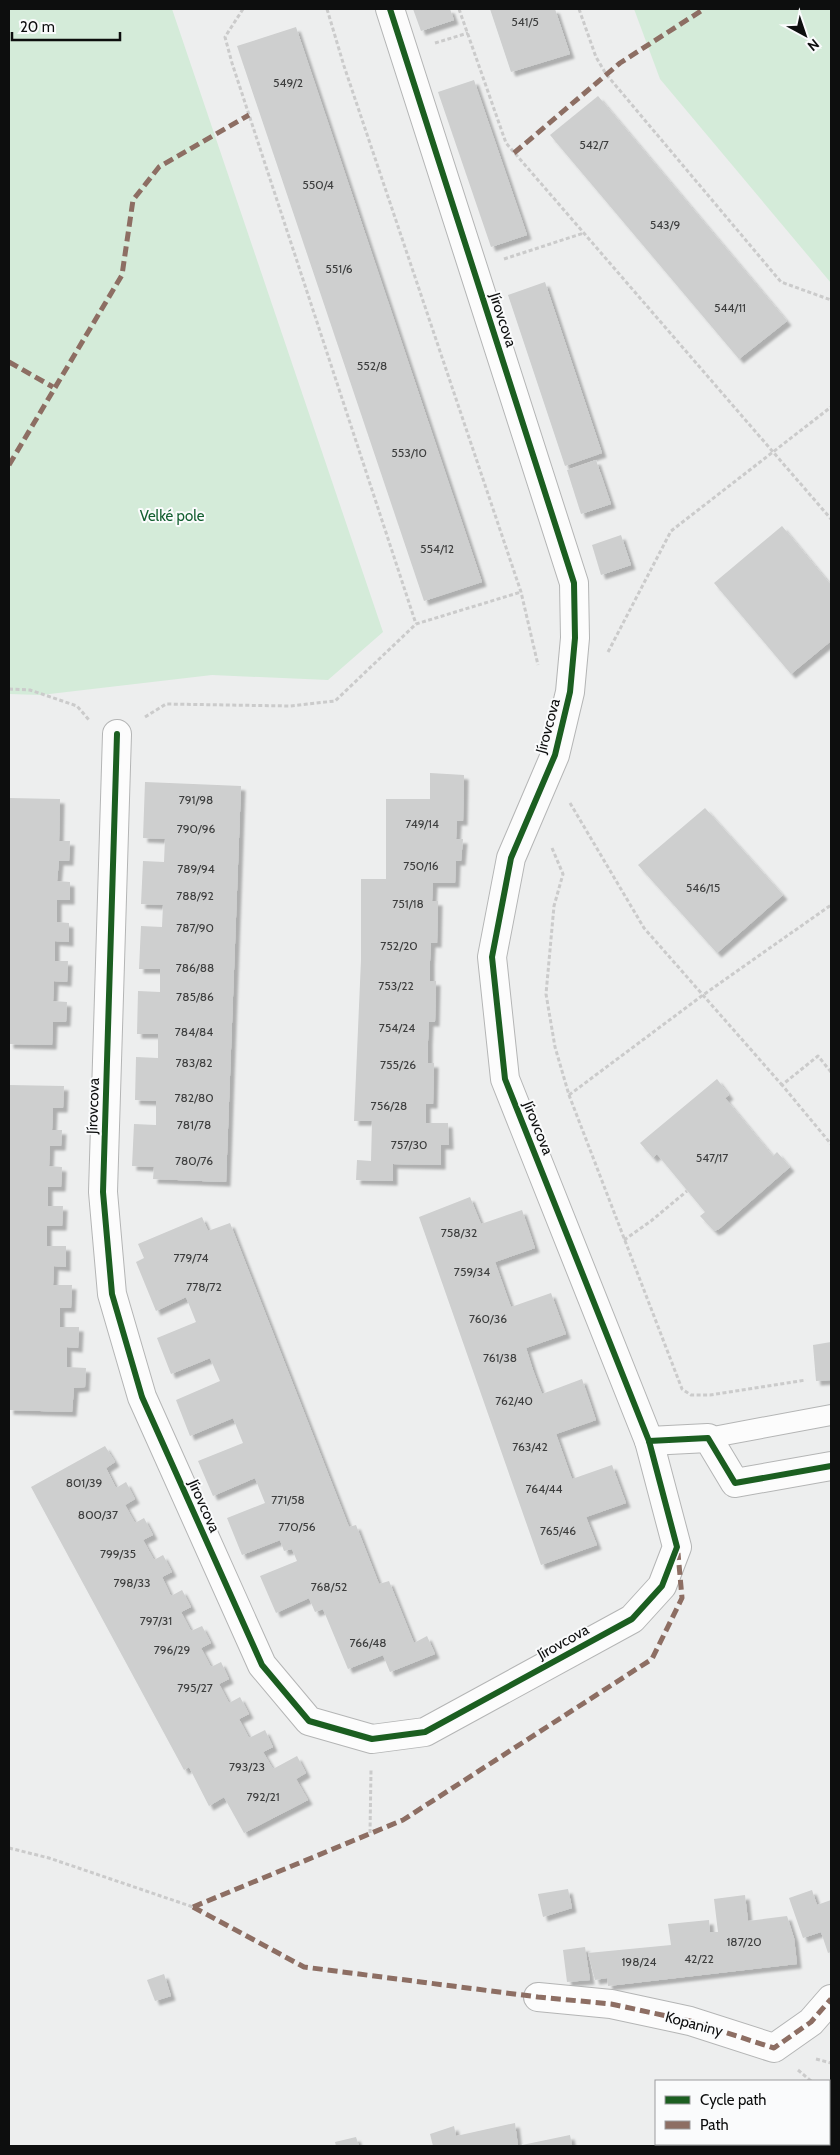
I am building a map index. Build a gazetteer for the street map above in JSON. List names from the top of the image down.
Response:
{
  "streets": {
    "street": ["Jírovcova", "Kopaniny"]
  },
  "parks": ["Velké pole"],
  "house_numbers": [
    "541/5",
    "549/2",
    "542/7",
    "550/4",
    "543/9",
    "551/6",
    "544/11",
    "552/8",
    "553/10",
    "554/12",
    "791/98",
    "749/14",
    "790/96",
    "750/16",
    "789/94",
    "546/15",
    "788/92",
    "751/18",
    "787/90",
    "752/20",
    "786/88",
    "753/22",
    "785/86",
    "754/24",
    "784/84",
    "783/82",
    "755/26",
    "782/80",
    "756/28",
    "781/78",
    "757/30",
    "547/17",
    "780/76",
    "758/32",
    "779/74",
    "759/34",
    "778/72",
    "760/36",
    "761/38",
    "762/40",
    "763/42",
    "801/39",
    "764/44",
    "771/58",
    "800/37",
    "770/56",
    "765/46",
    "799/35",
    "798/33",
    "768/52",
    "797/31",
    "766/48",
    "796/29",
    "795/27",
    "793/23",
    "792/21",
    "187/20",
    "42/22",
    "198/24"
  ],
  "legend": ["Cycle path", "Path"],
  "scale_bar": "20 m",
  "north": "bottom right"
}
